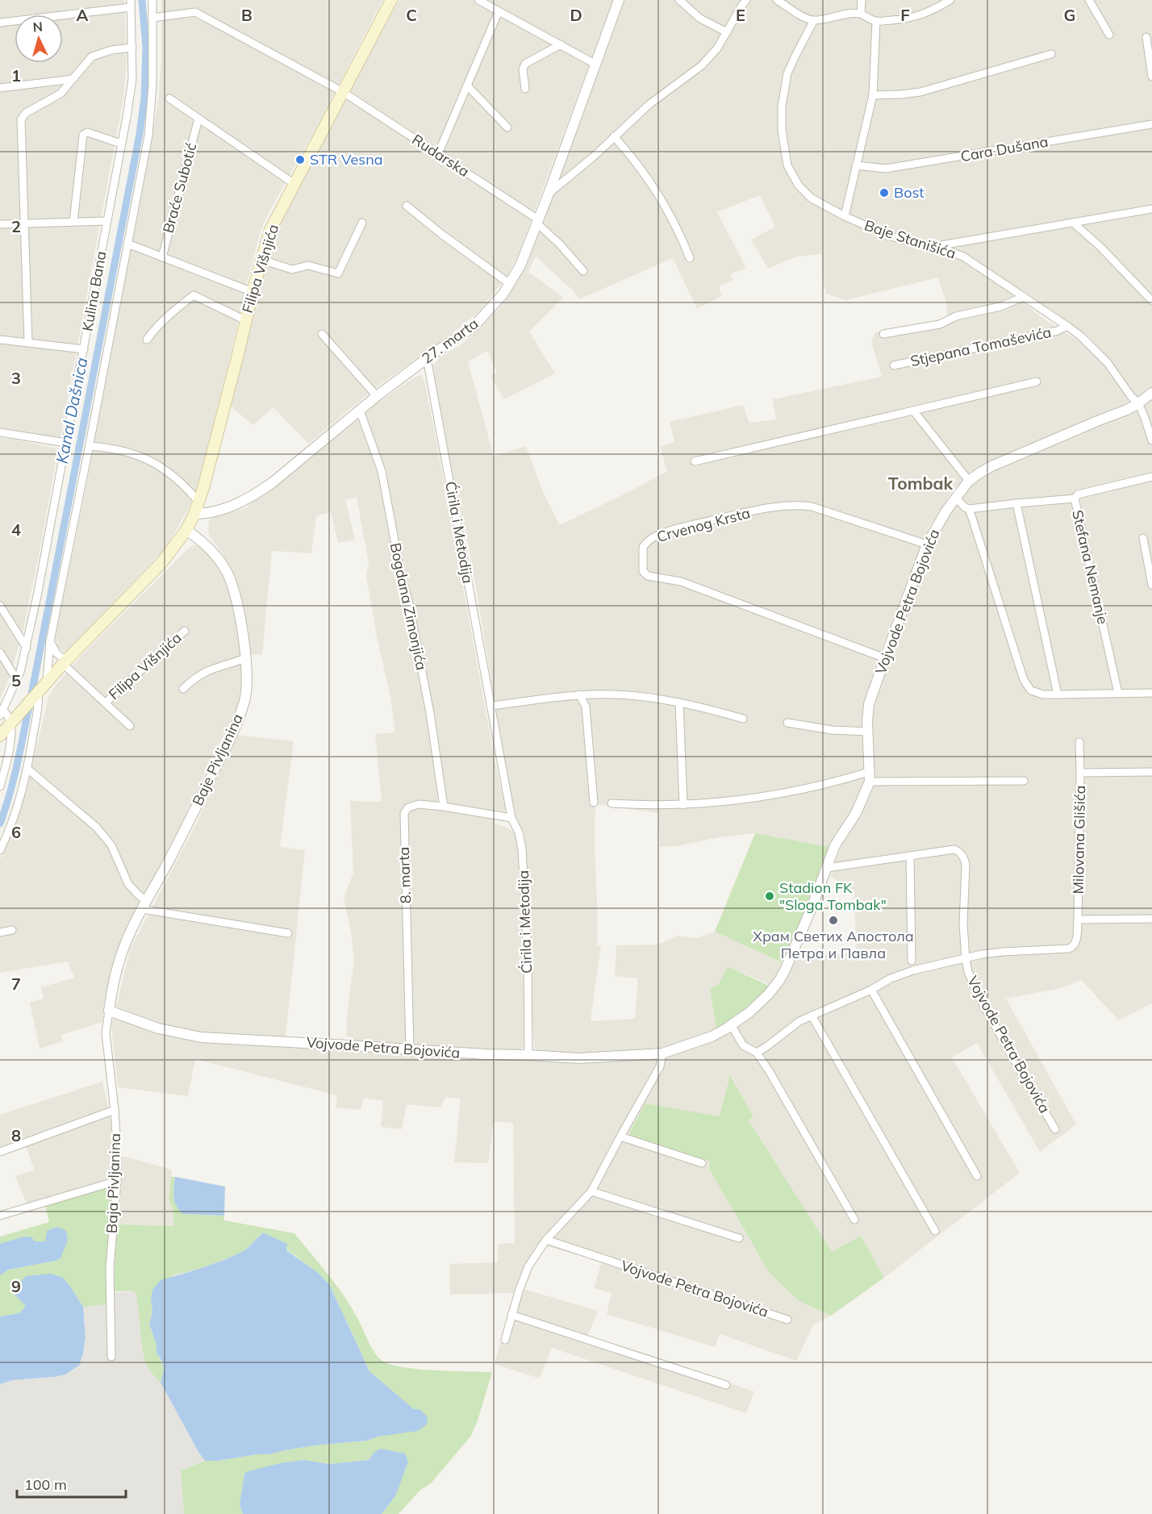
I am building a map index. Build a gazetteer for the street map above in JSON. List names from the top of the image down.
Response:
{
  "streets": {
    "main road": ["Filipa Višnjića"],
    "street": [
      "Cara Dušana",
      "Rudarska",
      "Braće Subotić",
      "Baje Stanišića",
      "Kulina Bana",
      "27. marta",
      "Stjepana Tomaševića",
      "Crvenog Krsta",
      "Ćirila i Metodija",
      "Stefana Nemanje",
      "Vojvode Petra Bojovića",
      "Bogdana Zimonjića",
      "Baje Pivljanina",
      "Milovana Glišića",
      "8. marta",
      "Baja Pivljanina"
    ]
  },
  "crossings": [
    ["Rudarska", "Filipa Višnjića"],
    ["Rudarska", "27. marta"],
    ["Braće Subotić", "Filipa Višnjića"],
    ["Baje Stanišića", "Stjepana Tomaševića"],
    ["Baje Stanišića", "Vojvode Petra Bojovića"],
    ["Filipa Višnjića", "27. marta"],
    ["Filipa Višnjića", "Baje Pivljanina"],
    ["27. marta", "Ćirila i Metodija"],
    ["27. marta", "Bogdana Zimonjića"],
    ["Crvenog Krsta", "Vojvode Petra Bojovića"],
    ["Ćirila i Metodija", "Vojvode Petra Bojovića"],
    ["Ćirila i Metodija", "8. marta"],
    ["Vojvode Petra Bojovića", "Baje Pivljanina"],
    ["Vojvode Petra Bojovića", "Milovana Glišića"],
    ["Vojvode Petra Bojovića", "8. marta"],
    ["Vojvode Petra Bojovića", "Baja Pivljanina"],
    ["Bogdana Zimonjića", "8. marta"],
    ["Baje Pivljanina", "Baja Pivljanina"]
  ],
  "districts": ["Tombak"],
  "water": ["Kanal Dašnica"],
  "places": [
    "STR Vesna",
    "Bost",
    "Stadion FK \"Sloga Tombak\"",
    "Храм Светих Апостола Петра и Павла"
  ],
  "scale_bar": "100 m",
  "north": "top",
  "grid": {
    "columns": [
      "A",
      "B",
      "C",
      "D",
      "E",
      "F",
      "G"
    ],
    "rows": [
      "1",
      "2",
      "3",
      "4",
      "5",
      "6",
      "7",
      "8",
      "9"
    ]
  }
}
